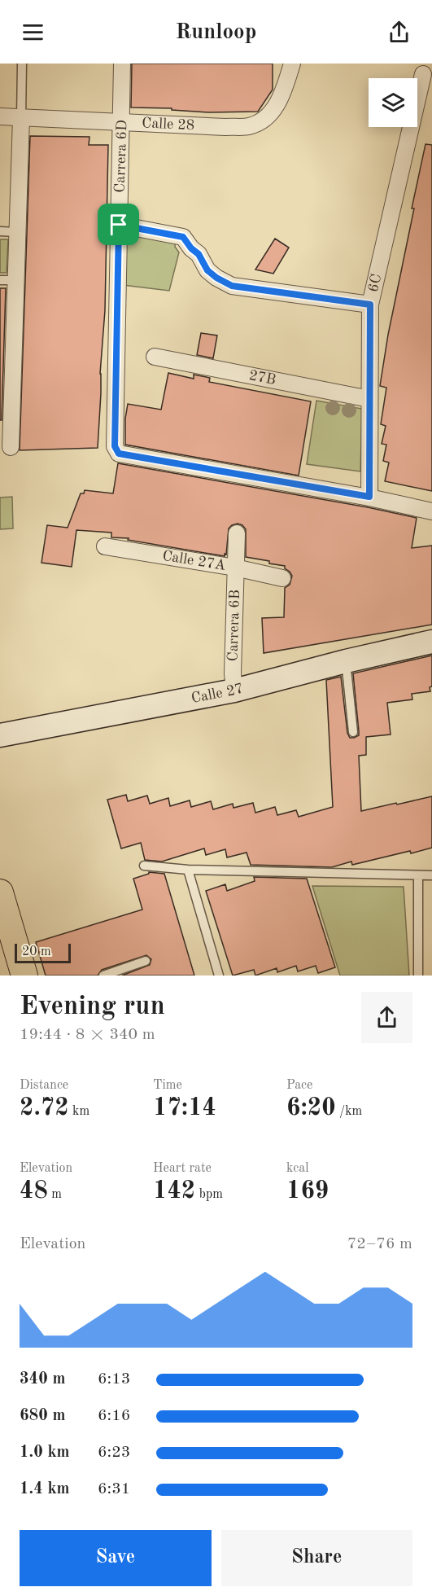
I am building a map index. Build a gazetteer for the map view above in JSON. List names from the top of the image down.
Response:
{
  "streets": {
    "street": [
      "Calle 28",
      "Carrera 6D",
      "6C",
      "27B",
      "Calle 27A",
      "Carrera 6B",
      "Calle 27"
    ]
  },
  "crossings": [
    ["Calle 28", "Carrera 6D"],
    ["Carrera 6D", "6C"],
    ["6C", "27B"],
    ["Calle 27A", "Carrera 6B"],
    ["Carrera 6B", "Calle 27"]
  ],
  "scale_bar": "20 m",
  "page": {
    "header": "Runloop",
    "scale": "20 m",
    "heading": ["Evening run", "19:44 · 8 × 340 m"],
    "stats": [
      ["Distance", "2.72 km"],
      ["Time", "17:14"],
      ["Pace", "6:20 /km"],
      ["Elevation", "48 m"],
      ["Heart rate", "142 bpm"],
      ["kcal", "169"]
    ],
    "chart": ["Elevation", "72–76 m"],
    "list": [
      {
        "name": "340 m",
        "note": "6:13"
      },
      {
        "name": "680 m",
        "note": "6:16"
      },
      {
        "name": "1.0 km",
        "note": "6:23"
      },
      {
        "name": "1.4 km",
        "note": "6:31"
      }
    ],
    "buttons": ["Save", "Share"]
  }
}
